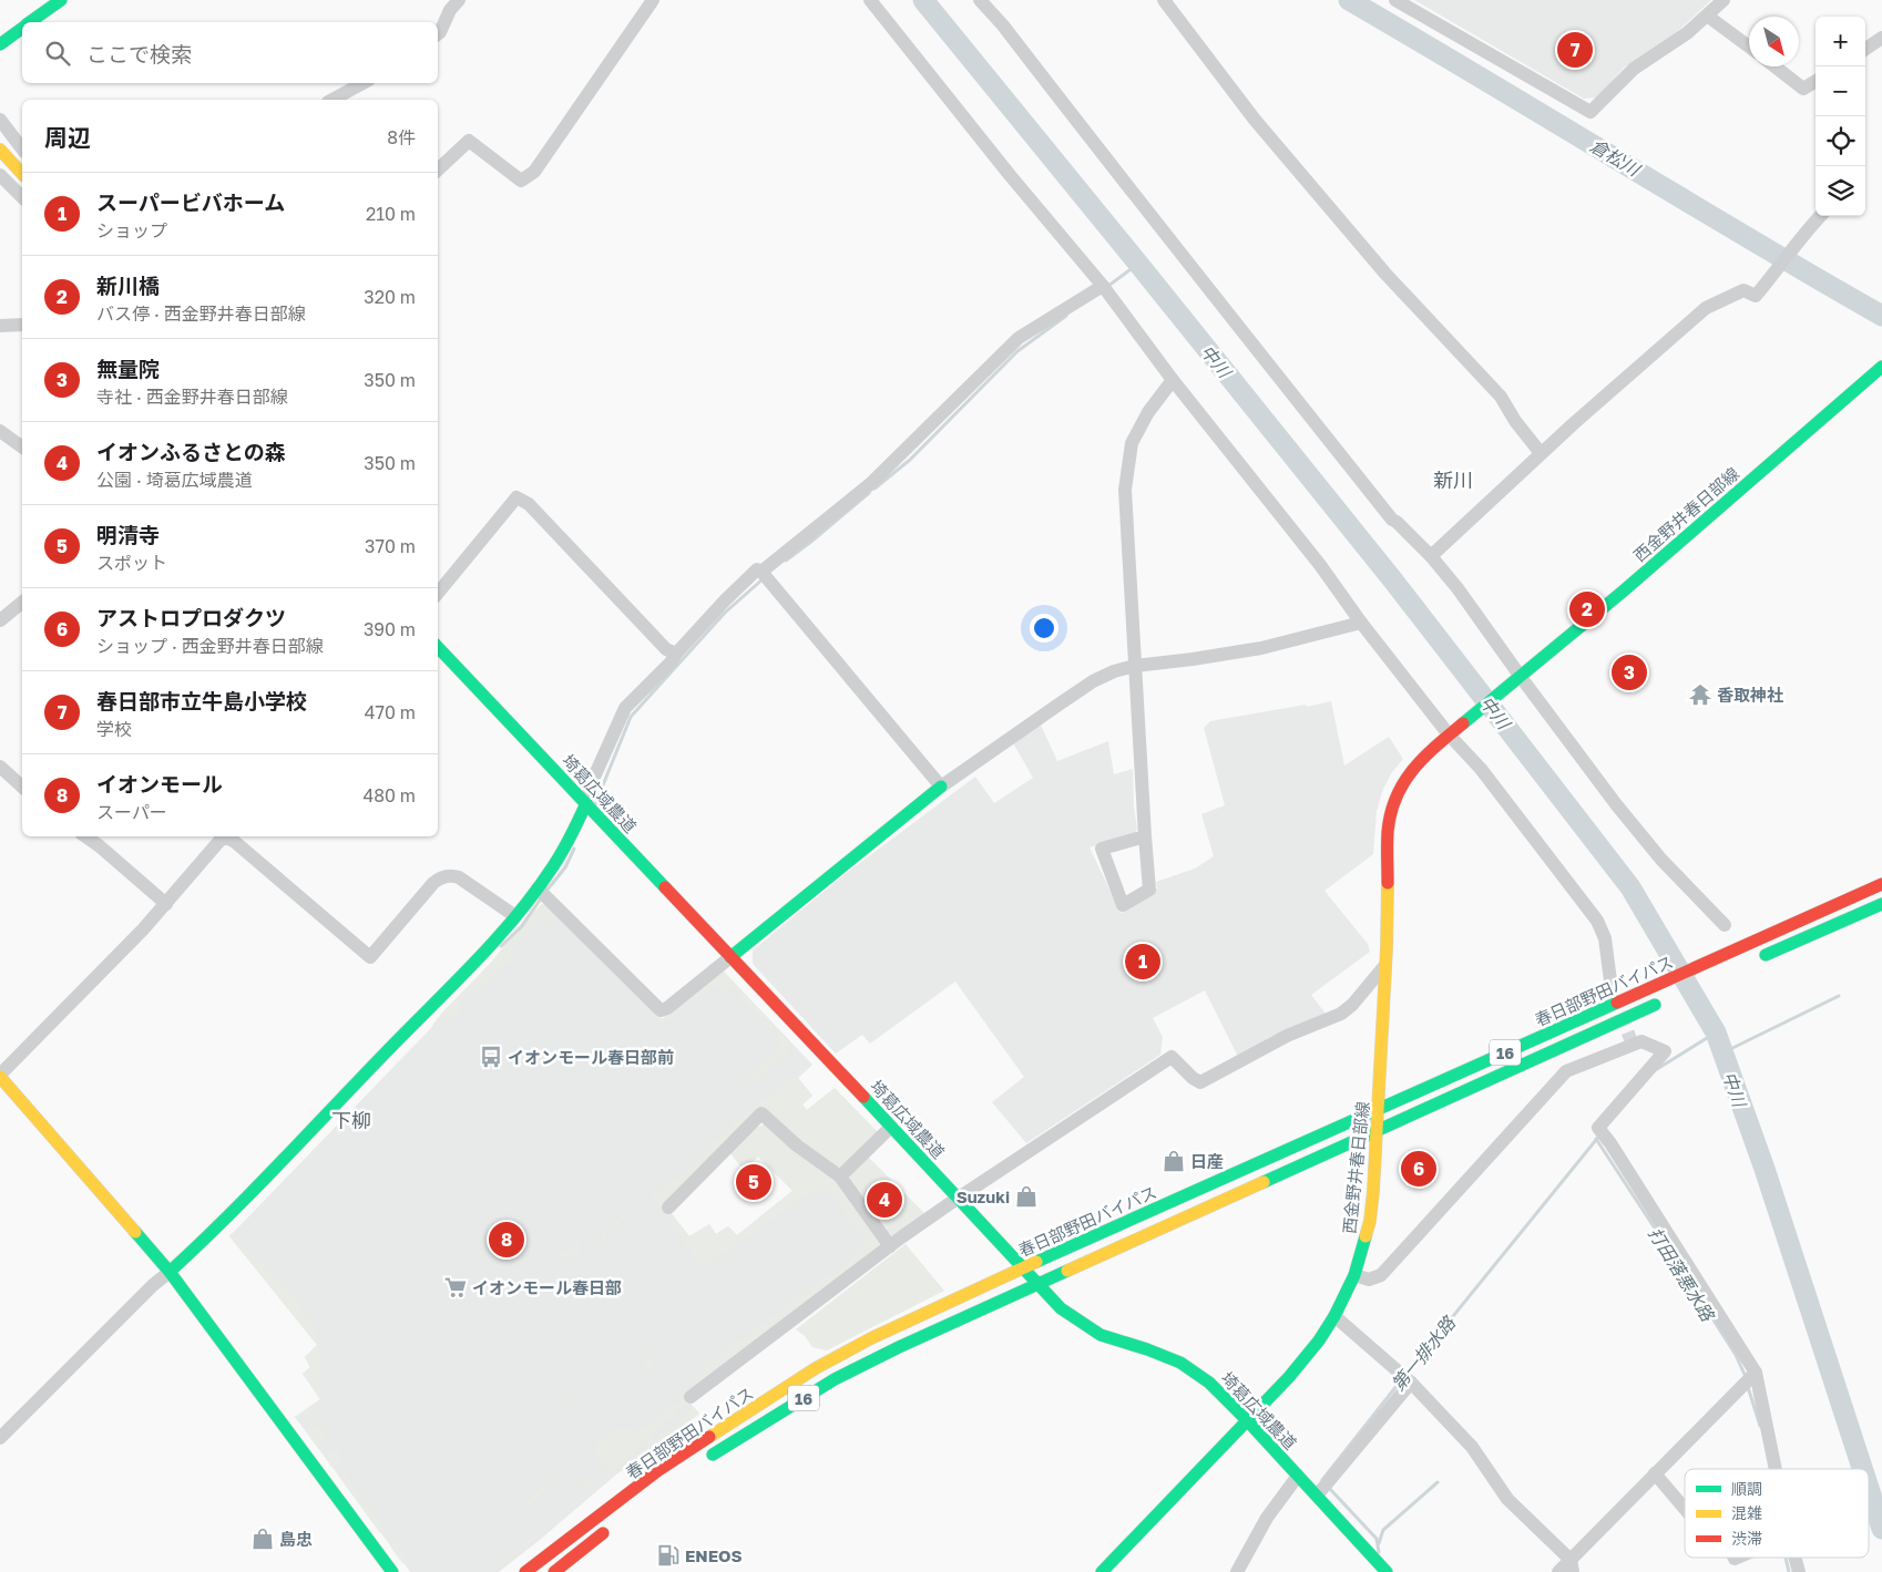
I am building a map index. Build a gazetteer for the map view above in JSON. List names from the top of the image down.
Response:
{
  "streets": {
    "main road": [
      "西金野井春日部線",
      "埼葛広域農道",
      "春日部野田バイパス",
      "16"
    ]
  },
  "crossings": [
    ["西金野井春日部線", "埼葛広域農道"],
    ["西金野井春日部線", "春日部野田バイパス"],
    ["埼葛広域農道", "春日部野田バイパス"]
  ],
  "districts": ["新川", "下柳"],
  "water": [
    "倉松川",
    "中川",
    "打田落悪水路",
    "第一排水路"
  ],
  "places": {
    "temple": ["香取神社"],
    "bus stop": ["イオンモール春日部前"],
    "shop": ["日産", "Suzuki", "島忠"],
    "supermarket": ["イオンモール春日部"],
    "fuel station": ["ENEOS"]
  },
  "legend": ["順調", "混雑", "渋滞"],
  "north": "bottom right",
  "page": {
    "map_buttons": ["+", "−"],
    "search": "ここで検索",
    "pins": [
      "7",
      "2",
      "3",
      "1",
      "6",
      "5",
      "4",
      "8"
    ],
    "heading": ["周辺", "8件"],
    "list": [
      {
        "mark": "1",
        "name": "スーパービバホーム",
        "note": "ショップ",
        "value": "210 m"
      },
      {
        "mark": "2",
        "name": "新川橋",
        "note": "バス停 · 西金野井春日部線",
        "value": "320 m"
      },
      {
        "mark": "3",
        "name": "無量院",
        "note": "寺社 · 西金野井春日部線",
        "value": "350 m"
      },
      {
        "mark": "4",
        "name": "イオンふるさとの森",
        "note": "公園 · 埼葛広域農道",
        "value": "350 m"
      },
      {
        "mark": "5",
        "name": "明清寺",
        "note": "スポット",
        "value": "370 m"
      },
      {
        "mark": "6",
        "name": "アストロプロダクツ",
        "note": "ショップ · 西金野井春日部線",
        "value": "390 m"
      },
      {
        "mark": "7",
        "name": "春日部市立牛島小学校",
        "note": "学校",
        "value": "470 m"
      },
      {
        "mark": "8",
        "name": "イオンモール",
        "note": "スーパー",
        "value": "480 m"
      }
    ]
  }
}
